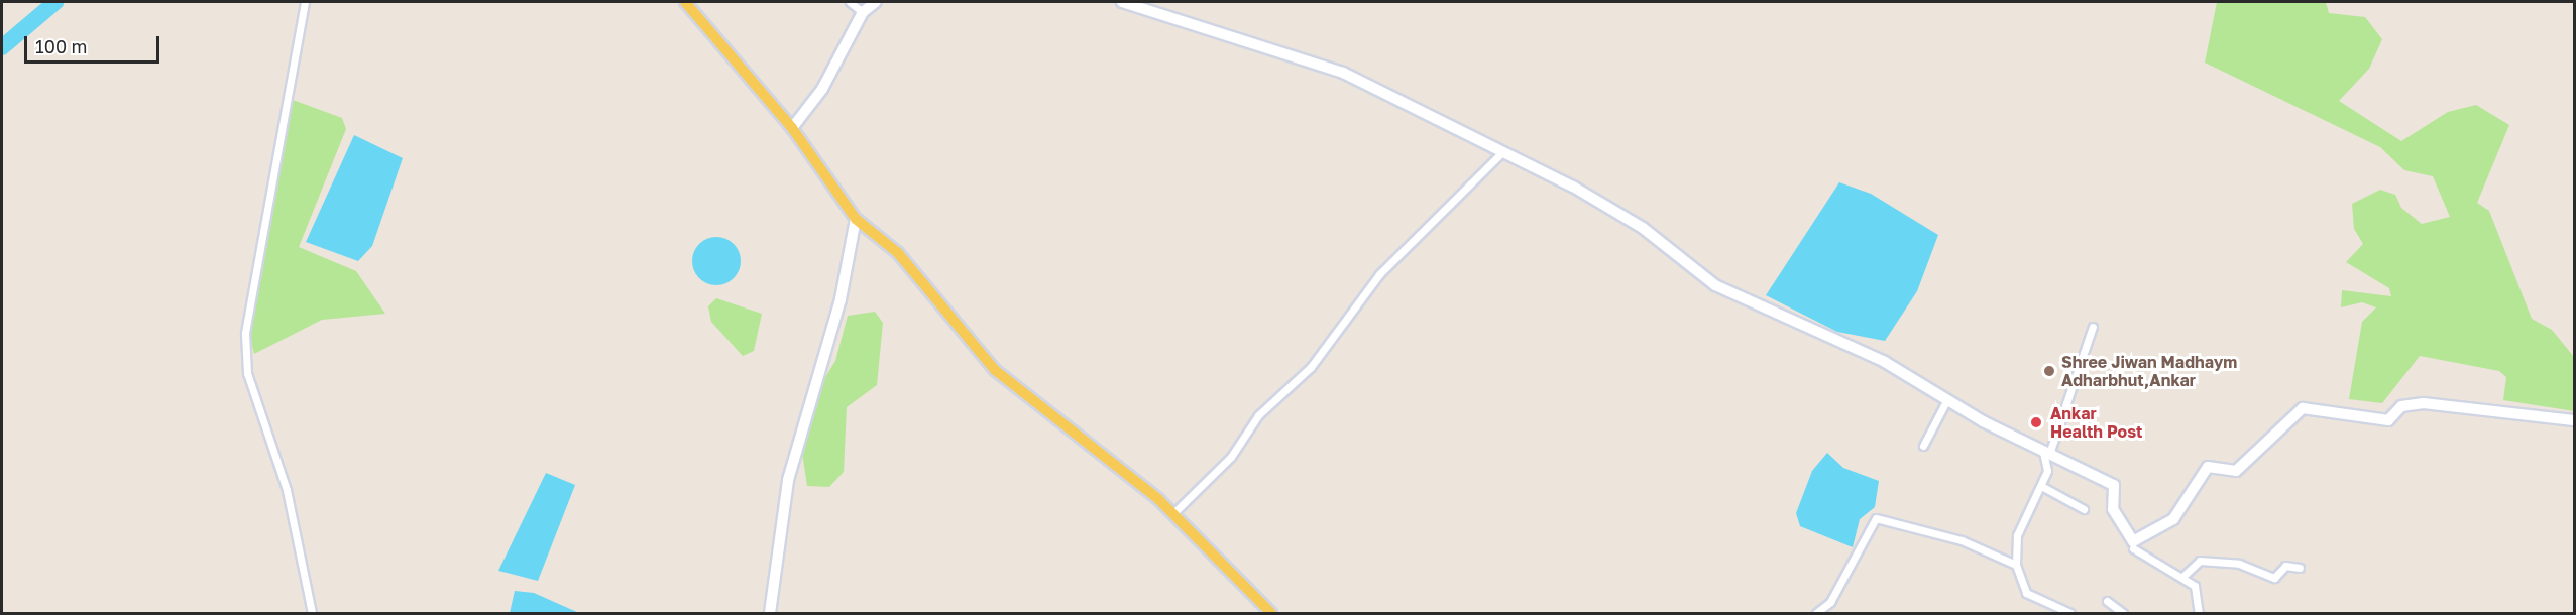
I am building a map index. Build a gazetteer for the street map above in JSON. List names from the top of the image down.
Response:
{
  "places": ["Shree Jiwan Madhaym Adharbhut,Ankar", "Ankar Health Post"],
  "scale_bar": "100 m"
}
